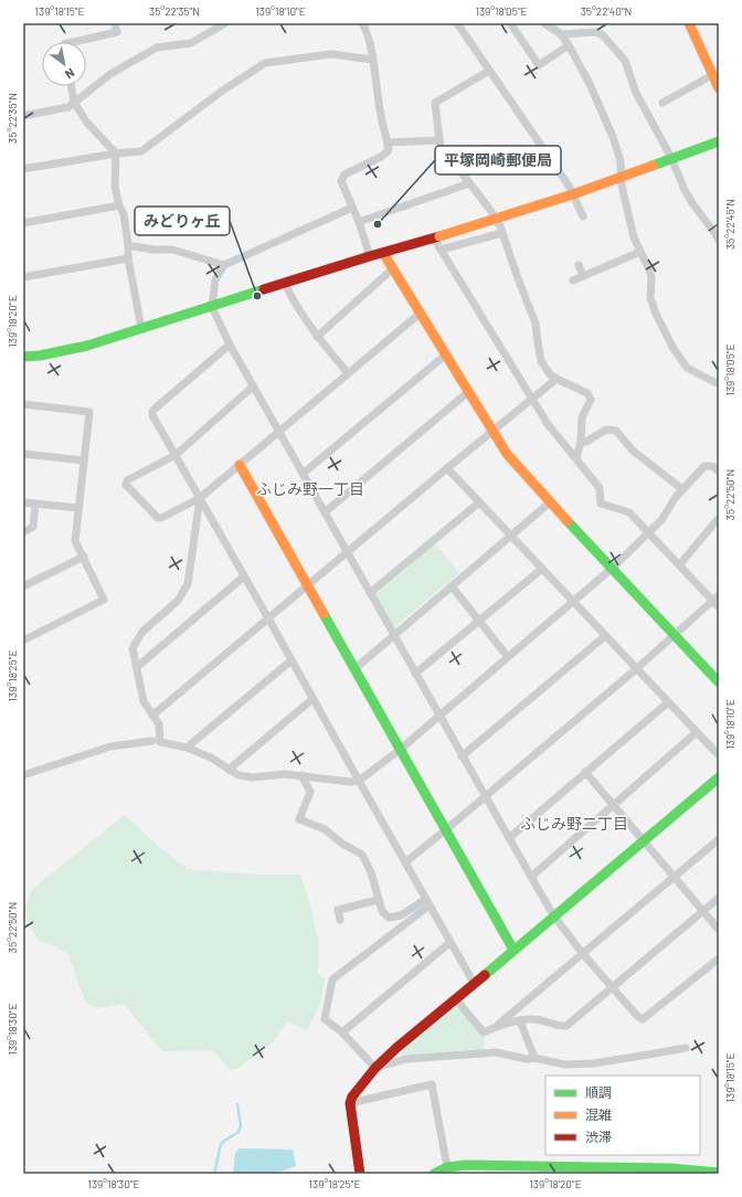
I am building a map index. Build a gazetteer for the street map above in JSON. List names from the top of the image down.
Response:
{
  "districts": ["ふじみ野一丁目", "ふじみ野二丁目"],
  "places": ["平塚岡崎郵便局", "みどりヶ丘"],
  "legend": ["順調", "混雑", "渋滞"],
  "north": "bottom right",
  "coordinates": [
    "139°18'15\"E",
    "35°22'35\"N",
    "139°18'10\"E",
    "139°18'05\"E",
    "35°22'40\"N",
    "35°22'45\"N",
    "139°18'20\"E",
    "35°22'50\"N",
    "139°18'25\"E",
    "139°18'30\"E"
  ]
}
